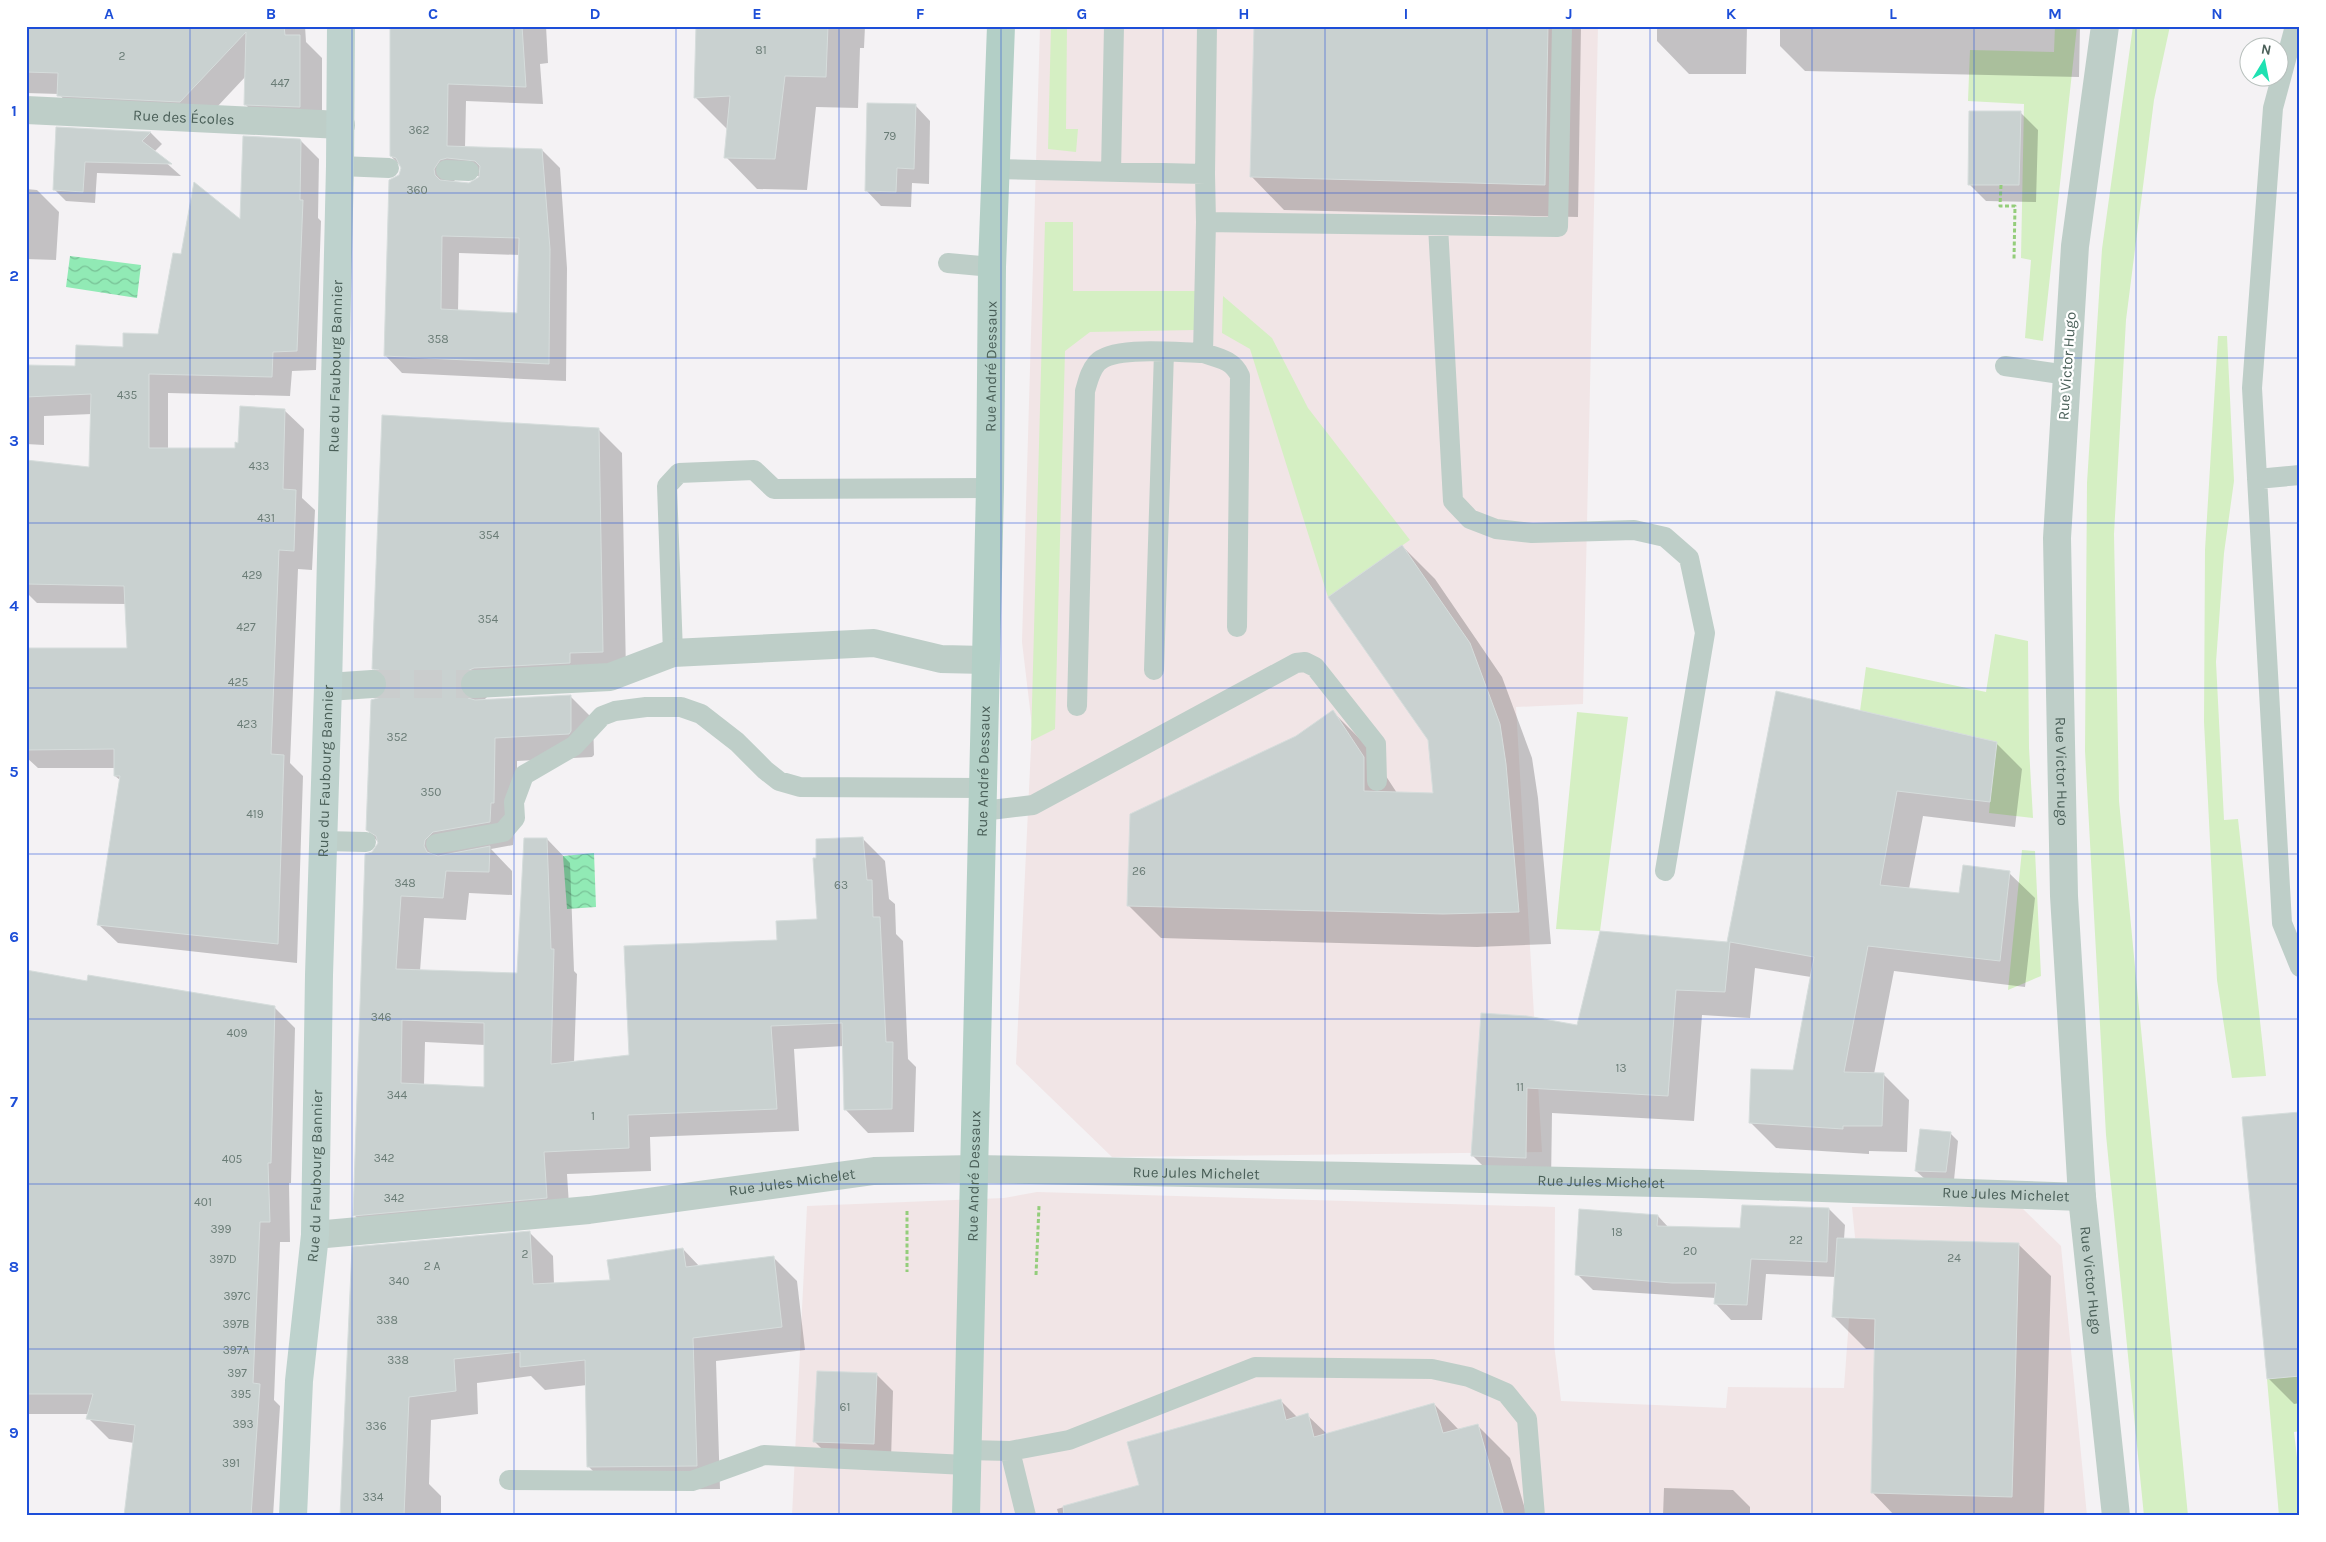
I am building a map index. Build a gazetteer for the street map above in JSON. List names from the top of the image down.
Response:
{
  "streets": {
    "main road": ["Rue André Dessaux", "Rue du Faubourg Bannier"],
    "street": ["Rue des Écoles", "Rue Victor Hugo", "Rue Jules Michelet"]
  },
  "crossings": [
    ["Rue des Écoles", "Rue du Faubourg Bannier"],
    ["Rue André Dessaux", "Rue Jules Michelet"],
    ["Rue Victor Hugo", "Rue Jules Michelet"],
    ["Rue du Faubourg Bannier", "Rue Jules Michelet"]
  ],
  "house_numbers": [
    "81",
    "2",
    "447",
    "362",
    "79",
    "360",
    "358",
    "435",
    "433",
    "431",
    "354",
    "429",
    "354",
    "427",
    "425",
    "423",
    "352",
    "350",
    "419",
    "26",
    "348",
    "63",
    "346",
    "409",
    "13",
    "11",
    "344",
    "1",
    "342",
    "405",
    "342",
    "401",
    "399",
    "18",
    "22",
    "20",
    "2",
    "24",
    "397D",
    "2 A",
    "340",
    "397C",
    "338",
    "397B",
    "397A",
    "338",
    "397",
    "395",
    "61",
    "393",
    "336",
    "391",
    "334"
  ],
  "north": "top",
  "grid": {
    "columns": [
      "A",
      "B",
      "C",
      "D",
      "E",
      "F",
      "G",
      "H",
      "I",
      "J",
      "K",
      "L",
      "M",
      "N"
    ],
    "rows": [
      "1",
      "2",
      "3",
      "4",
      "5",
      "6",
      "7",
      "8",
      "9"
    ]
  }
}
